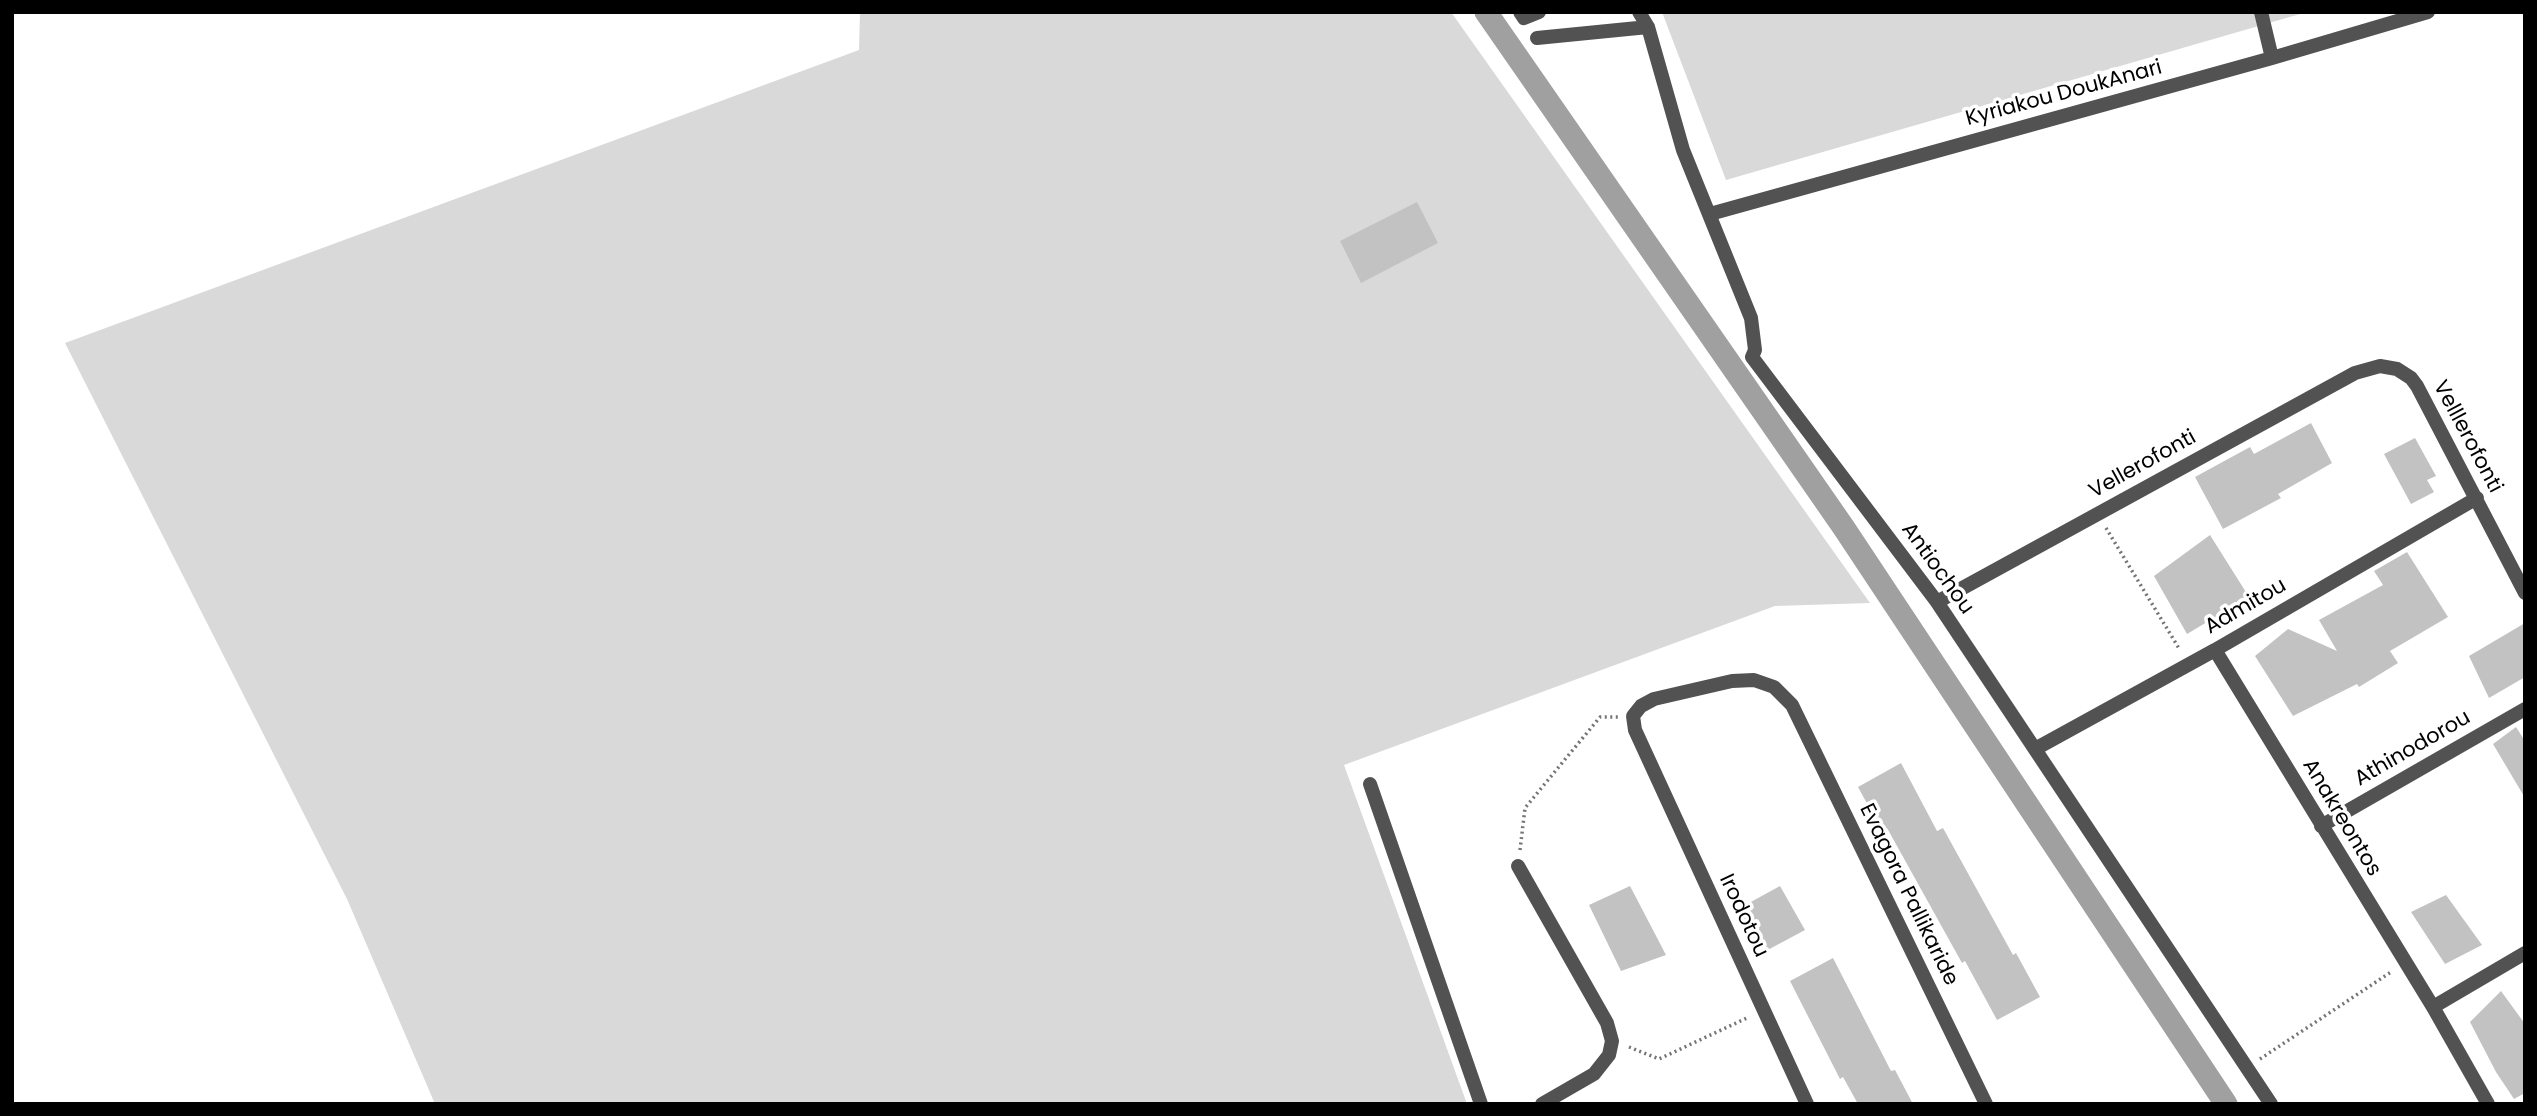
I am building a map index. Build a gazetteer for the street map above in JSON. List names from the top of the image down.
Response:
{
  "streets": {
    "street": [
      "Kyriakou DoukAnari",
      "Velllerofonti",
      "Vellerofonti",
      "Antiochou",
      "Admitou",
      "Athinodorou",
      "Anakreontos",
      "Evagora Pallikaride",
      "Irodotou"
    ]
  },
  "crossings": [
    ["Kyriakou DoukAnari", "Antiochou"],
    ["Velllerofonti", "Vellerofonti"],
    ["Velllerofonti", "Admitou"],
    ["Vellerofonti", "Antiochou"],
    ["Antiochou", "Admitou"],
    ["Admitou", "Anakreontos"],
    ["Athinodorou", "Anakreontos"],
    ["Evagora Pallikaride", "Irodotou"]
  ]
}
